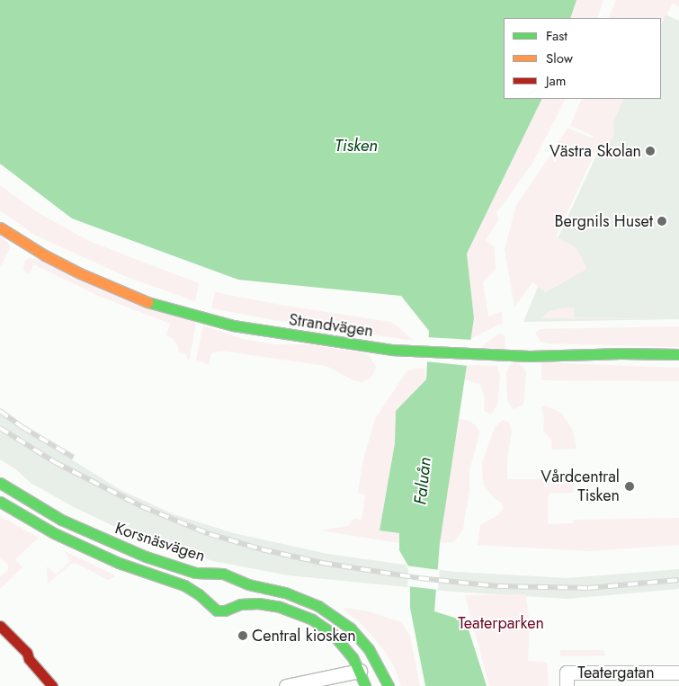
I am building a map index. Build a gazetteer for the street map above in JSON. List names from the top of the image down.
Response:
{
  "streets": {
    "street": ["Strandvägen", "Korsnäsvägen", "Teatergatan"]
  },
  "water": ["Tisken", "Faluån"],
  "parks": ["Teaterparken"],
  "places": [
    "Västra Skolan",
    "Bergnils Huset",
    "Vårdcentral Tisken",
    "Central kiosken"
  ],
  "legend": ["Fast", "Slow", "Jam"]
}
